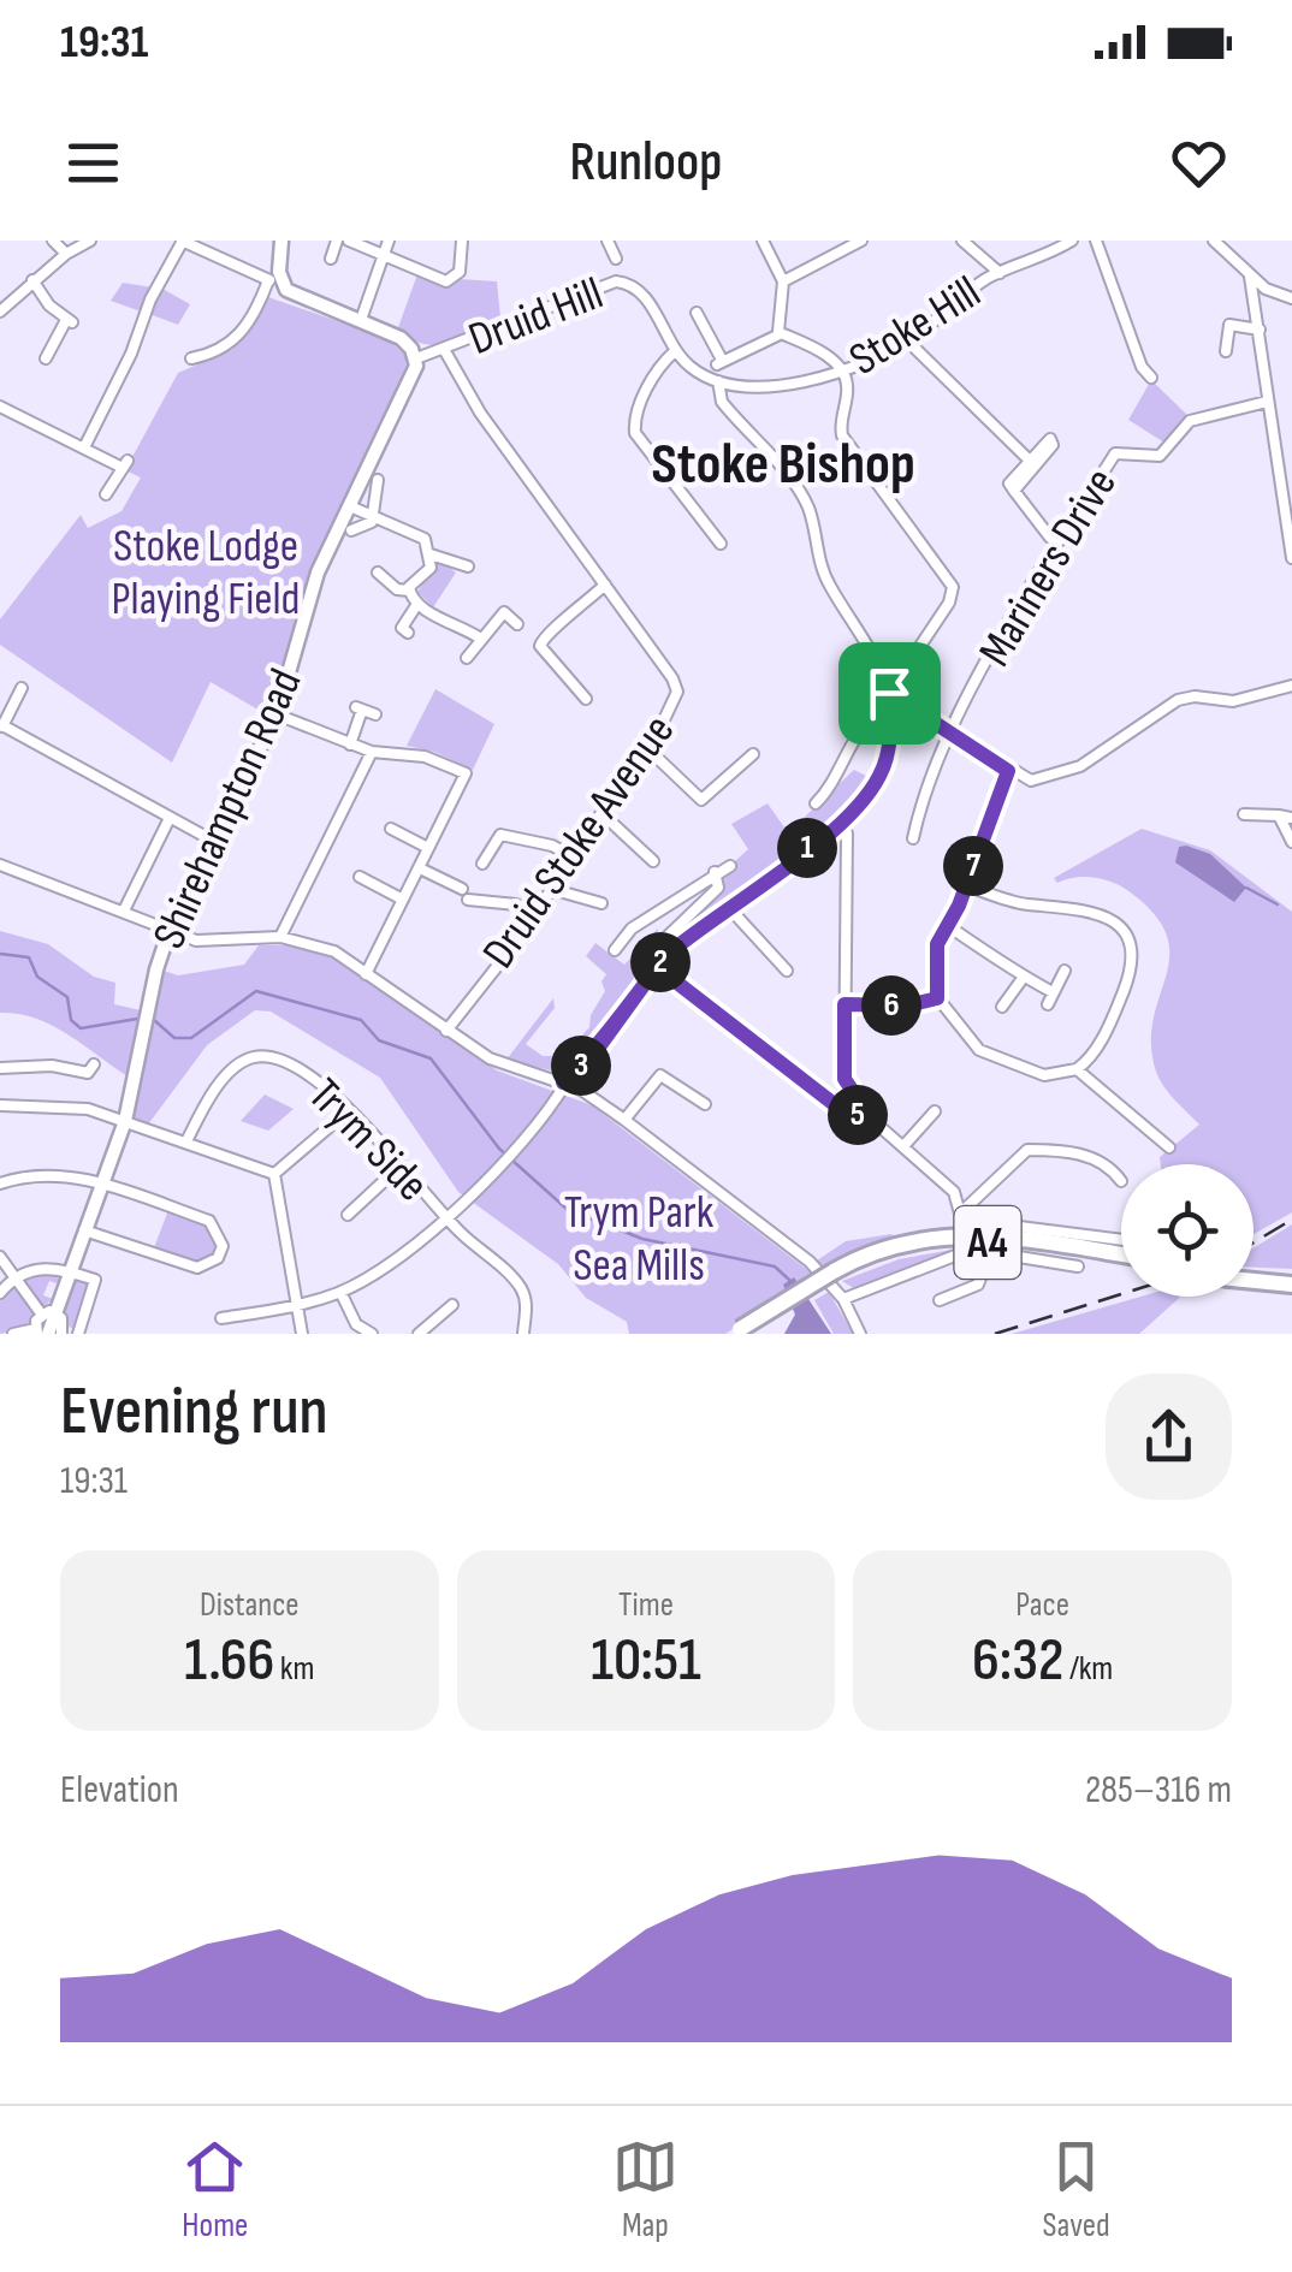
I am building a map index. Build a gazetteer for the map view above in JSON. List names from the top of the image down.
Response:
{
  "streets": {
    "highway": ["A4"],
    "main road": ["Shirehampton Road"],
    "street": [
      "Druid Hill",
      "Stoke Hill",
      "Mariners Drive",
      "Druid Stoke Avenue",
      "Trym Side"
    ]
  },
  "crossings": [
    ["Druid Hill", "Stoke Hill"],
    ["Druid Hill", "Shirehampton Road"],
    ["Druid Hill", "Druid Stoke Avenue"]
  ],
  "districts": ["Stoke Bishop"],
  "parks": ["Stoke Lodge Playing Field", "Trym Park Sea Mills"],
  "page": {
    "status": "19:31",
    "header": "Runloop",
    "pins": [
      "1",
      "7",
      "2",
      "6",
      "3",
      "5"
    ],
    "heading": ["Evening run", "19:31"],
    "stats": [
      ["Distance", "1.66 km"],
      ["Time", "10:51"],
      ["Pace", "6:32 /km"]
    ],
    "chart": ["Elevation", "285–316 m"],
    "tabs": ["Home", "Map", "Saved"]
  }
}
